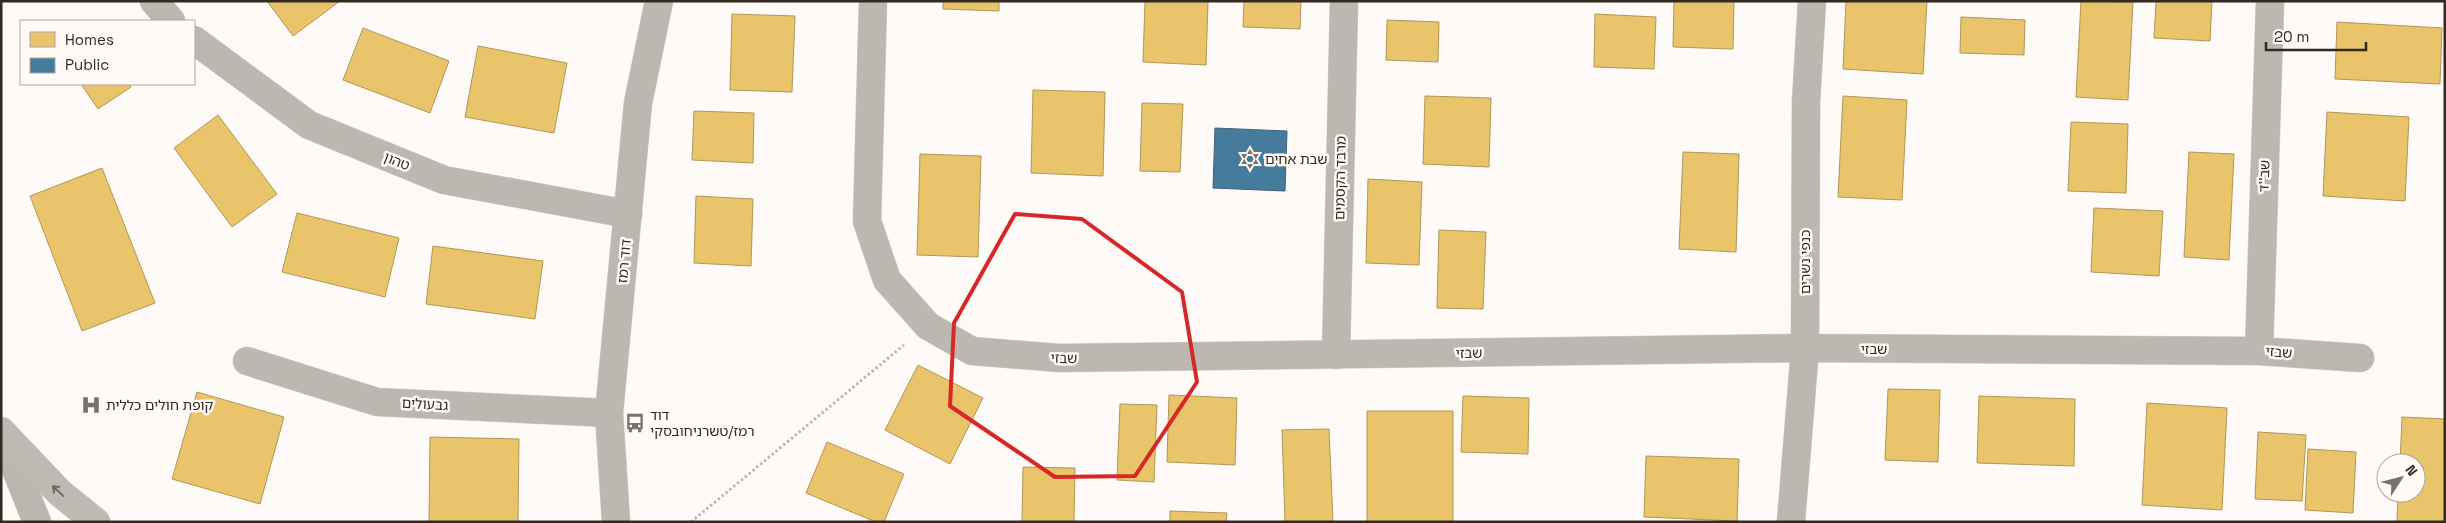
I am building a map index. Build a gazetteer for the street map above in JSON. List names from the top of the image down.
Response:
{
  "streets": {
    "street": [
      "טהון",
      "שב''ד",
      "מרבד הקסמים",
      "דוד רמז",
      "כנפי נשרים",
      "שבזי",
      "גבעולים"
    ]
  },
  "crossings": [
    ["טהון", "דוד רמז"],
    ["שב''ד", "שבזי"],
    ["מרבד הקסמים", "שבזי"],
    ["דוד רמז", "גבעולים"],
    ["כנפי נשרים", "שבזי"]
  ],
  "places": {
    "synagogue": ["שבת אחים"],
    "hospital": ["קופת חולים כללית"],
    "bus stop": ["דוד רמז/טשרניחובסקי"]
  },
  "legend": ["Homes", "Public"],
  "scale_bar": "20 m",
  "north": "top right"
}
